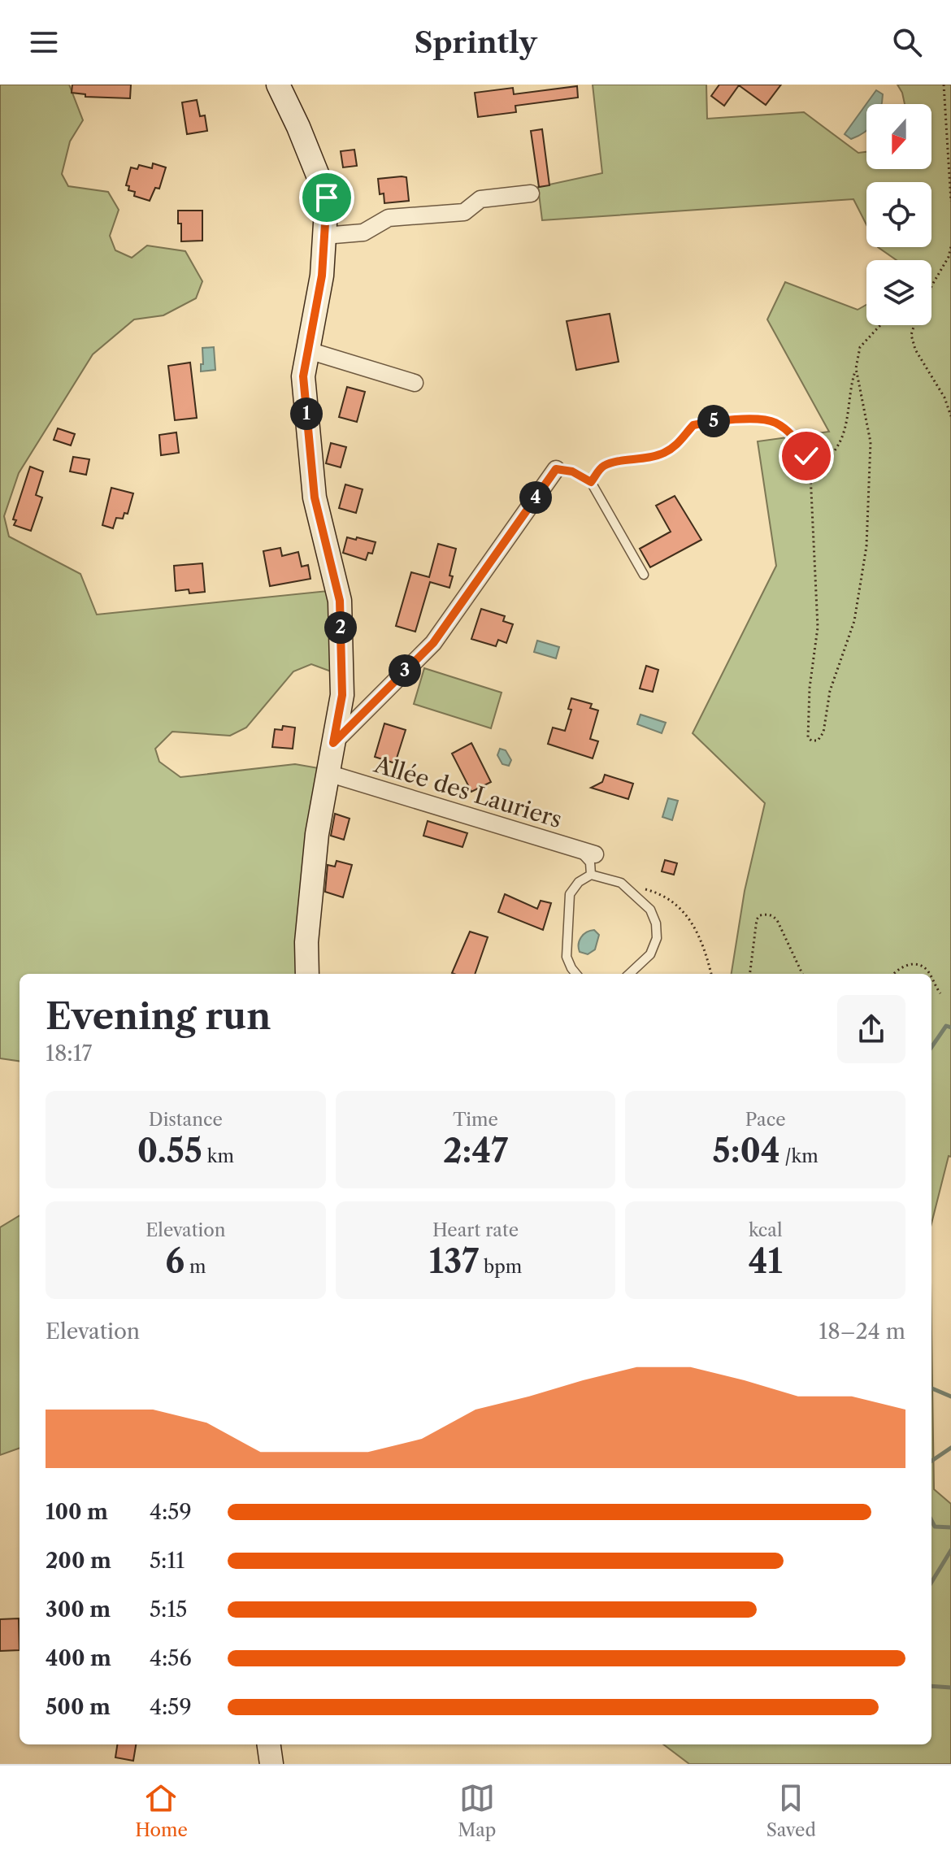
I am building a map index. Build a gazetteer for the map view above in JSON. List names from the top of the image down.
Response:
{
  "streets": {
    "street": ["Allée des Lauriers"]
  },
  "north": "bottom",
  "page": {
    "header": "Sprintly",
    "pins": [
      "1",
      "5",
      "4",
      "2",
      "3"
    ],
    "heading": ["Evening run", "18:17"],
    "stats": [
      ["Distance", "0.55 km"],
      ["Time", "2:47"],
      ["Pace", "5:04 /km"],
      ["Elevation", "6 m"],
      ["Heart rate", "137 bpm"],
      ["kcal", "41"]
    ],
    "chart": ["Elevation", "18–24 m"],
    "list": [
      {
        "name": "100 m",
        "note": "4:59"
      },
      {
        "name": "200 m",
        "note": "5:11"
      },
      {
        "name": "300 m",
        "note": "5:15"
      },
      {
        "name": "400 m",
        "note": "4:56"
      },
      {
        "name": "500 m",
        "note": "4:59"
      }
    ],
    "tabs": ["Home", "Map", "Saved"]
  }
}
